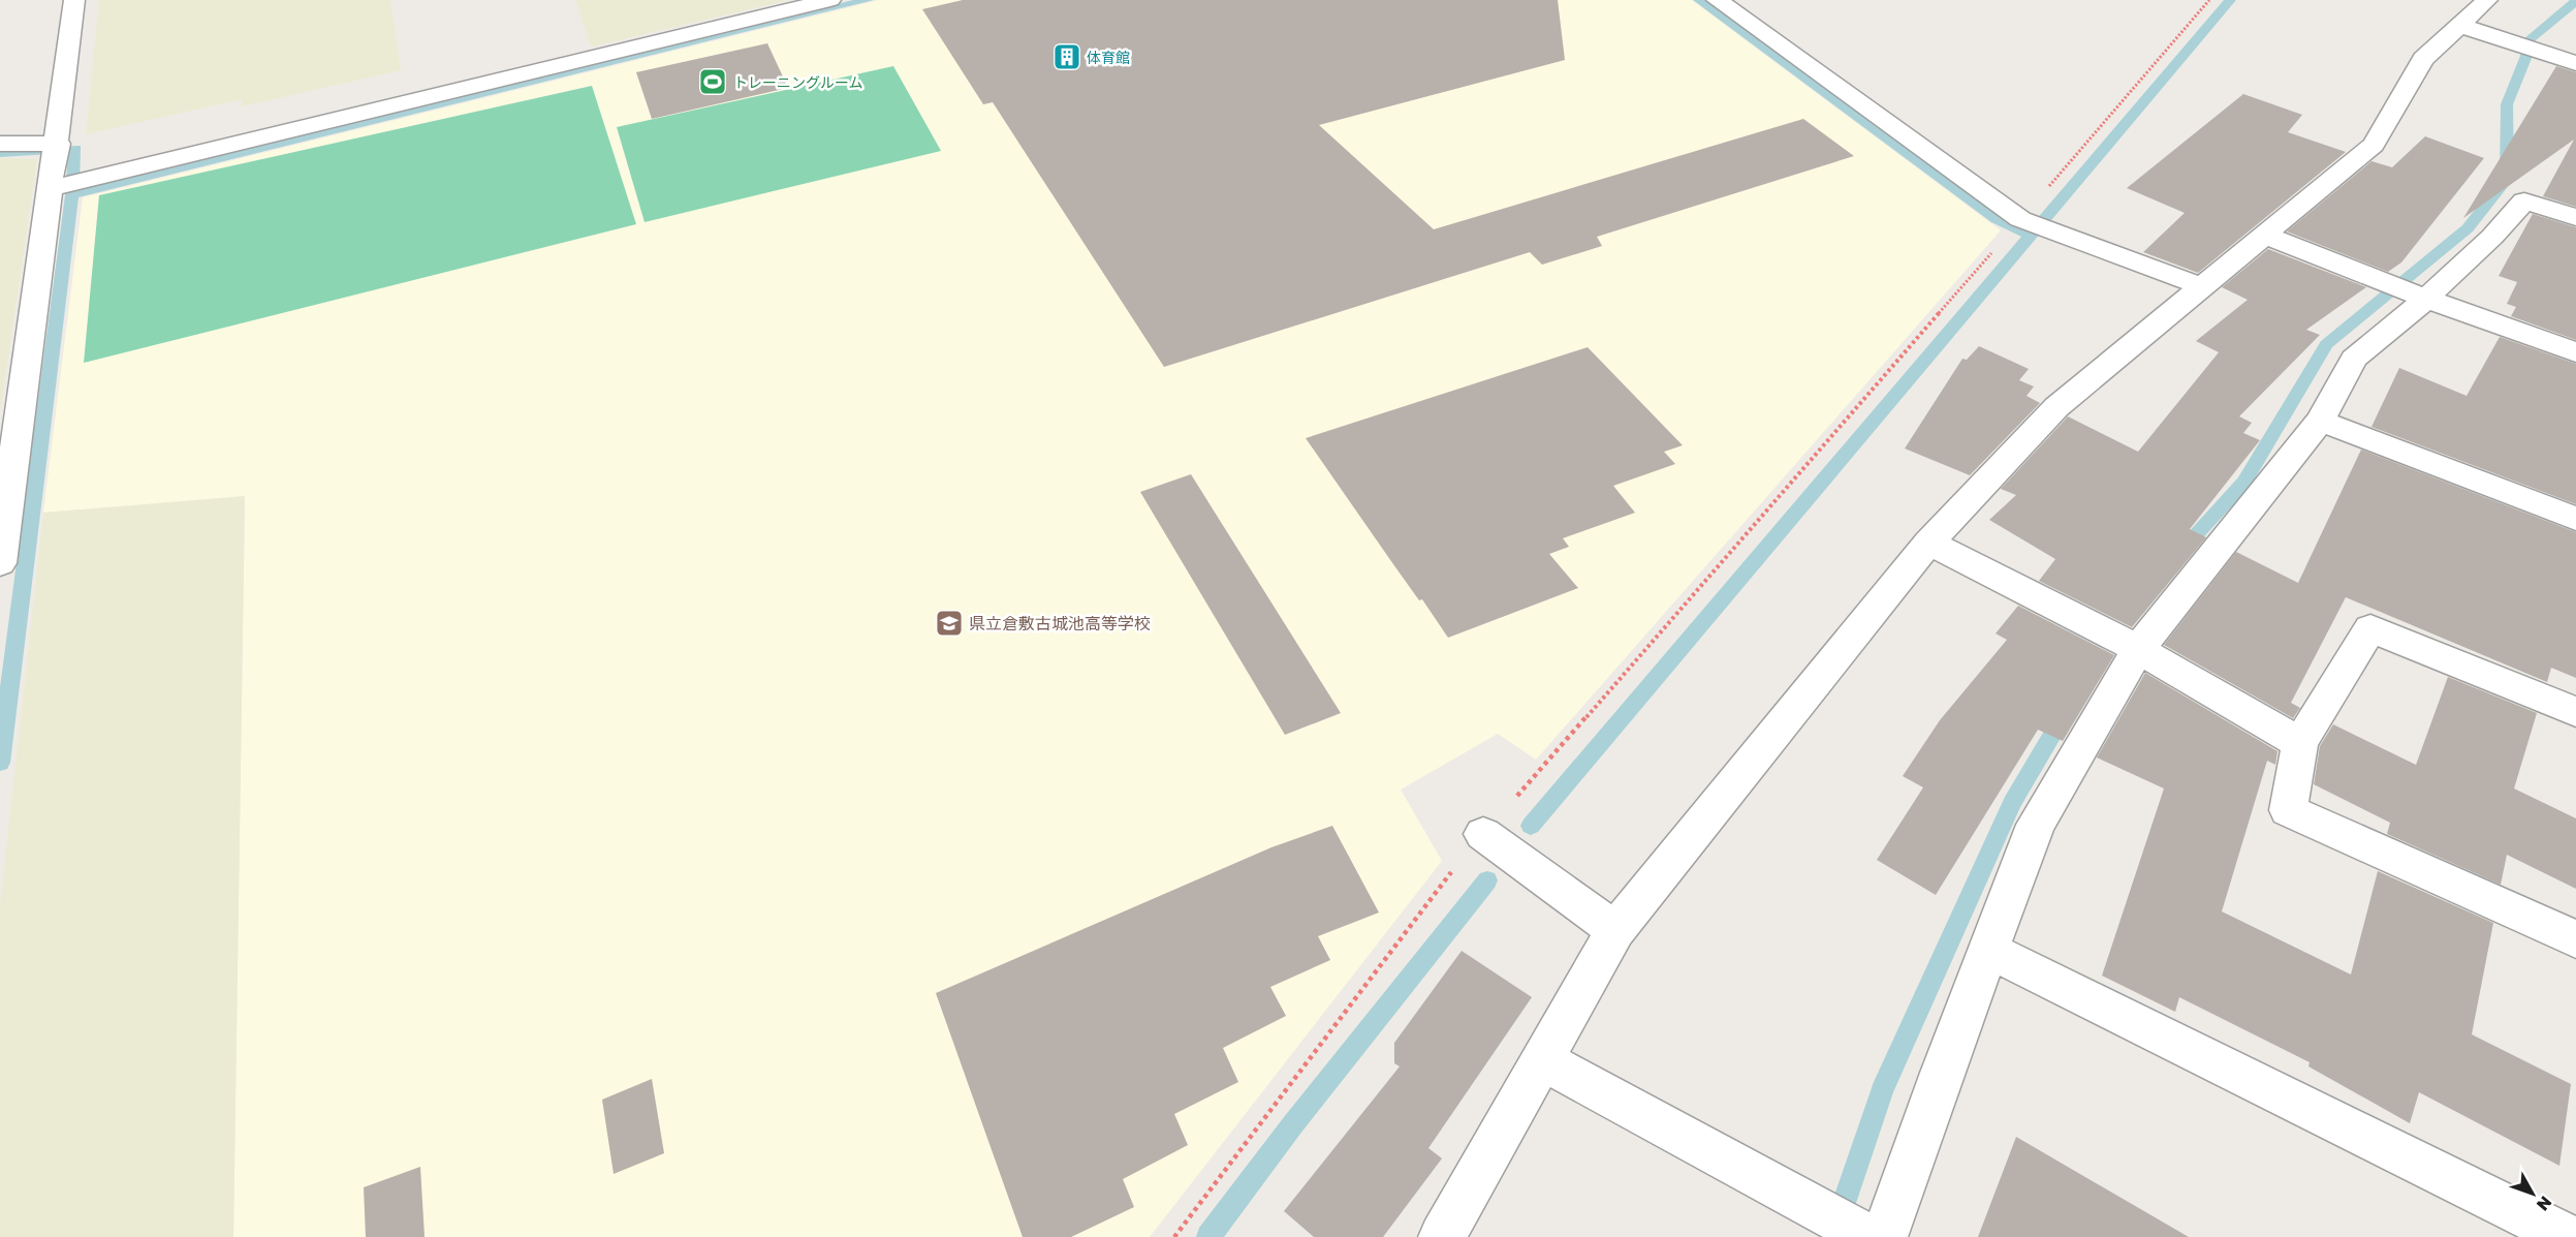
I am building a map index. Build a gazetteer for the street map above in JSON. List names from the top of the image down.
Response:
{
  "places": {
    "building": ["体育館"],
    "sports": ["トレーニングルーム"],
    "school or university": ["県立倉敷古城池高等学校"]
  },
  "north": "bottom right"
}
